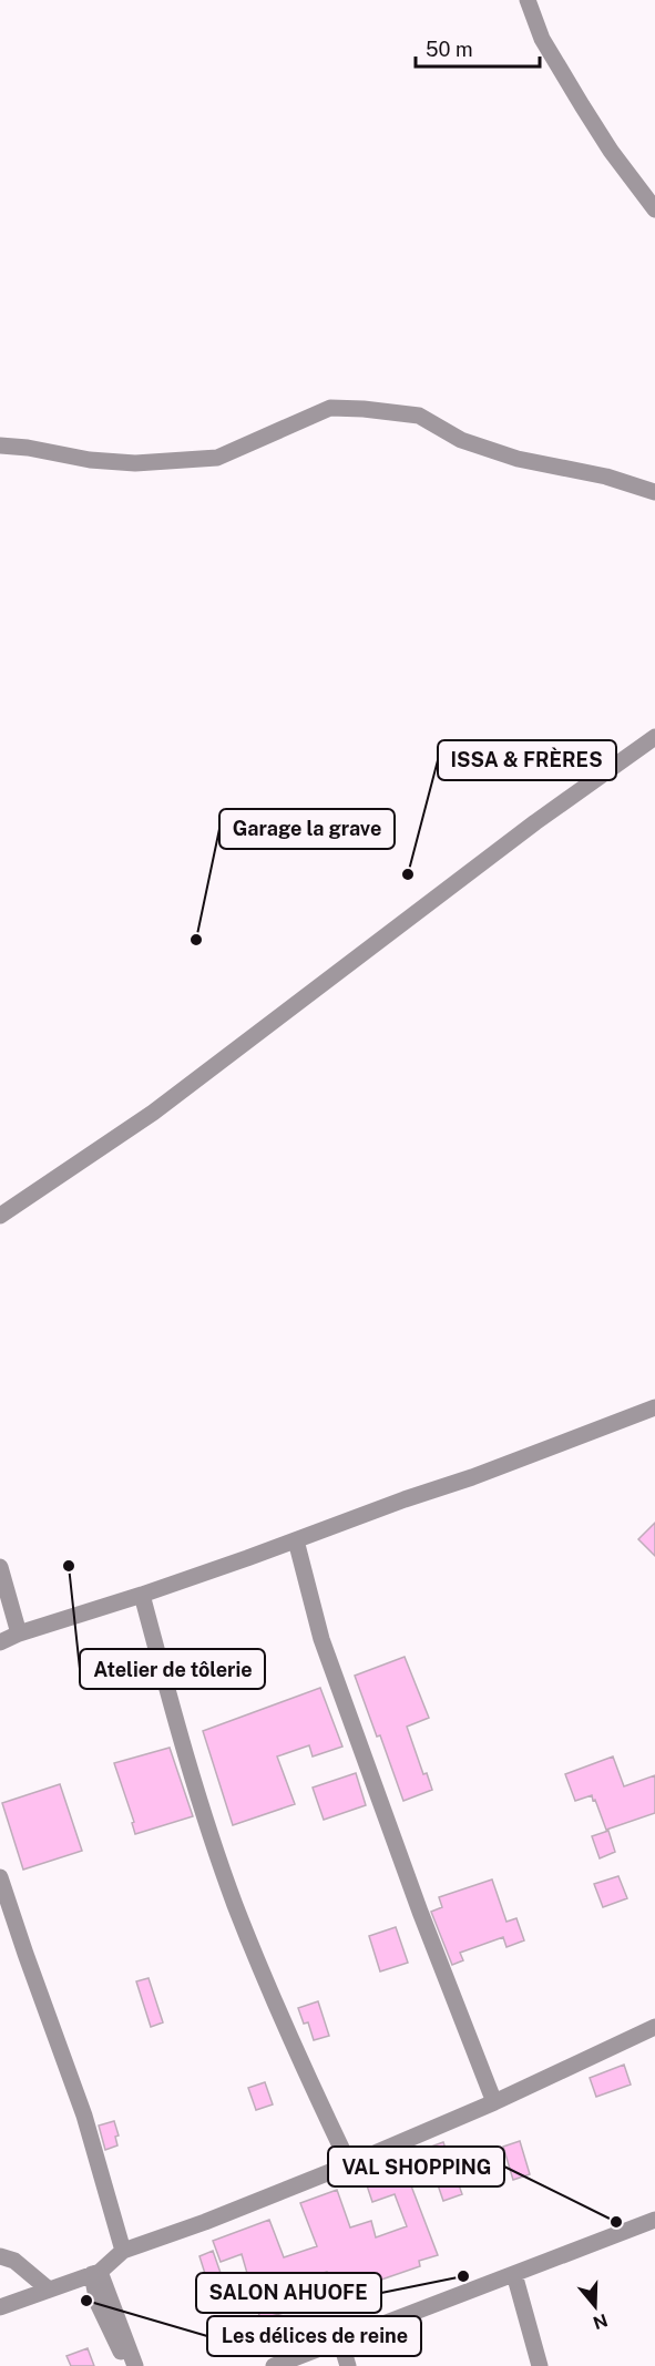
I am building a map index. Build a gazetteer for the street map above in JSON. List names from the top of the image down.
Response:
{
  "places": [
    "ISSA & FRÈRES",
    "Garage la grave",
    "Atelier de tôlerie",
    "VAL SHOPPING",
    "SALON AHUOFE",
    "Les délices de reine"
  ],
  "scale_bar": "50 m",
  "north": "bottom"
}
